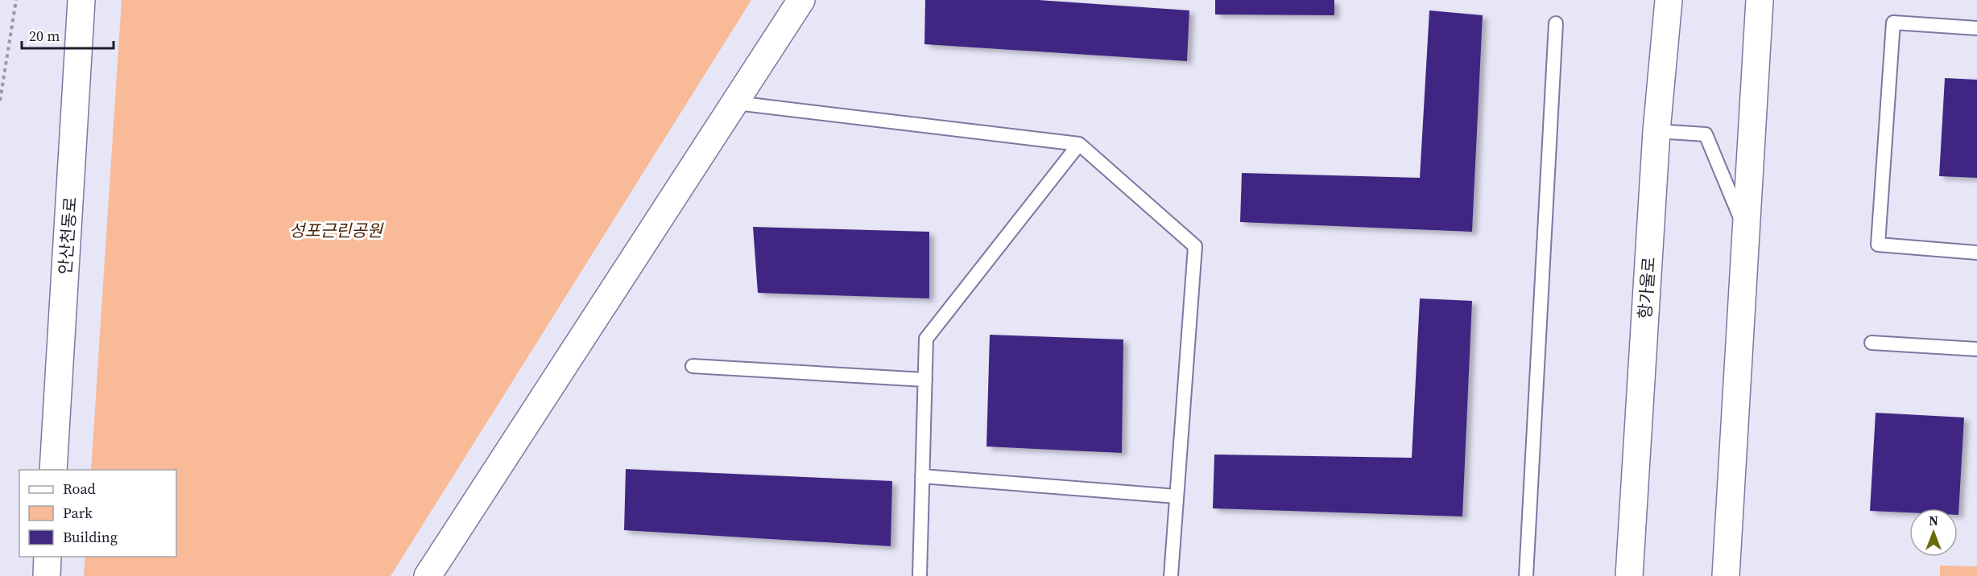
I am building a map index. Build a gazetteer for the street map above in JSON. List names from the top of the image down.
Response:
{
  "streets": {
    "street": ["안산천동로", "항가울로"]
  },
  "parks": ["성포근린공원"],
  "legend": ["Road", "Park", "Building"],
  "scale_bar": "20 m",
  "north": "top"
}
